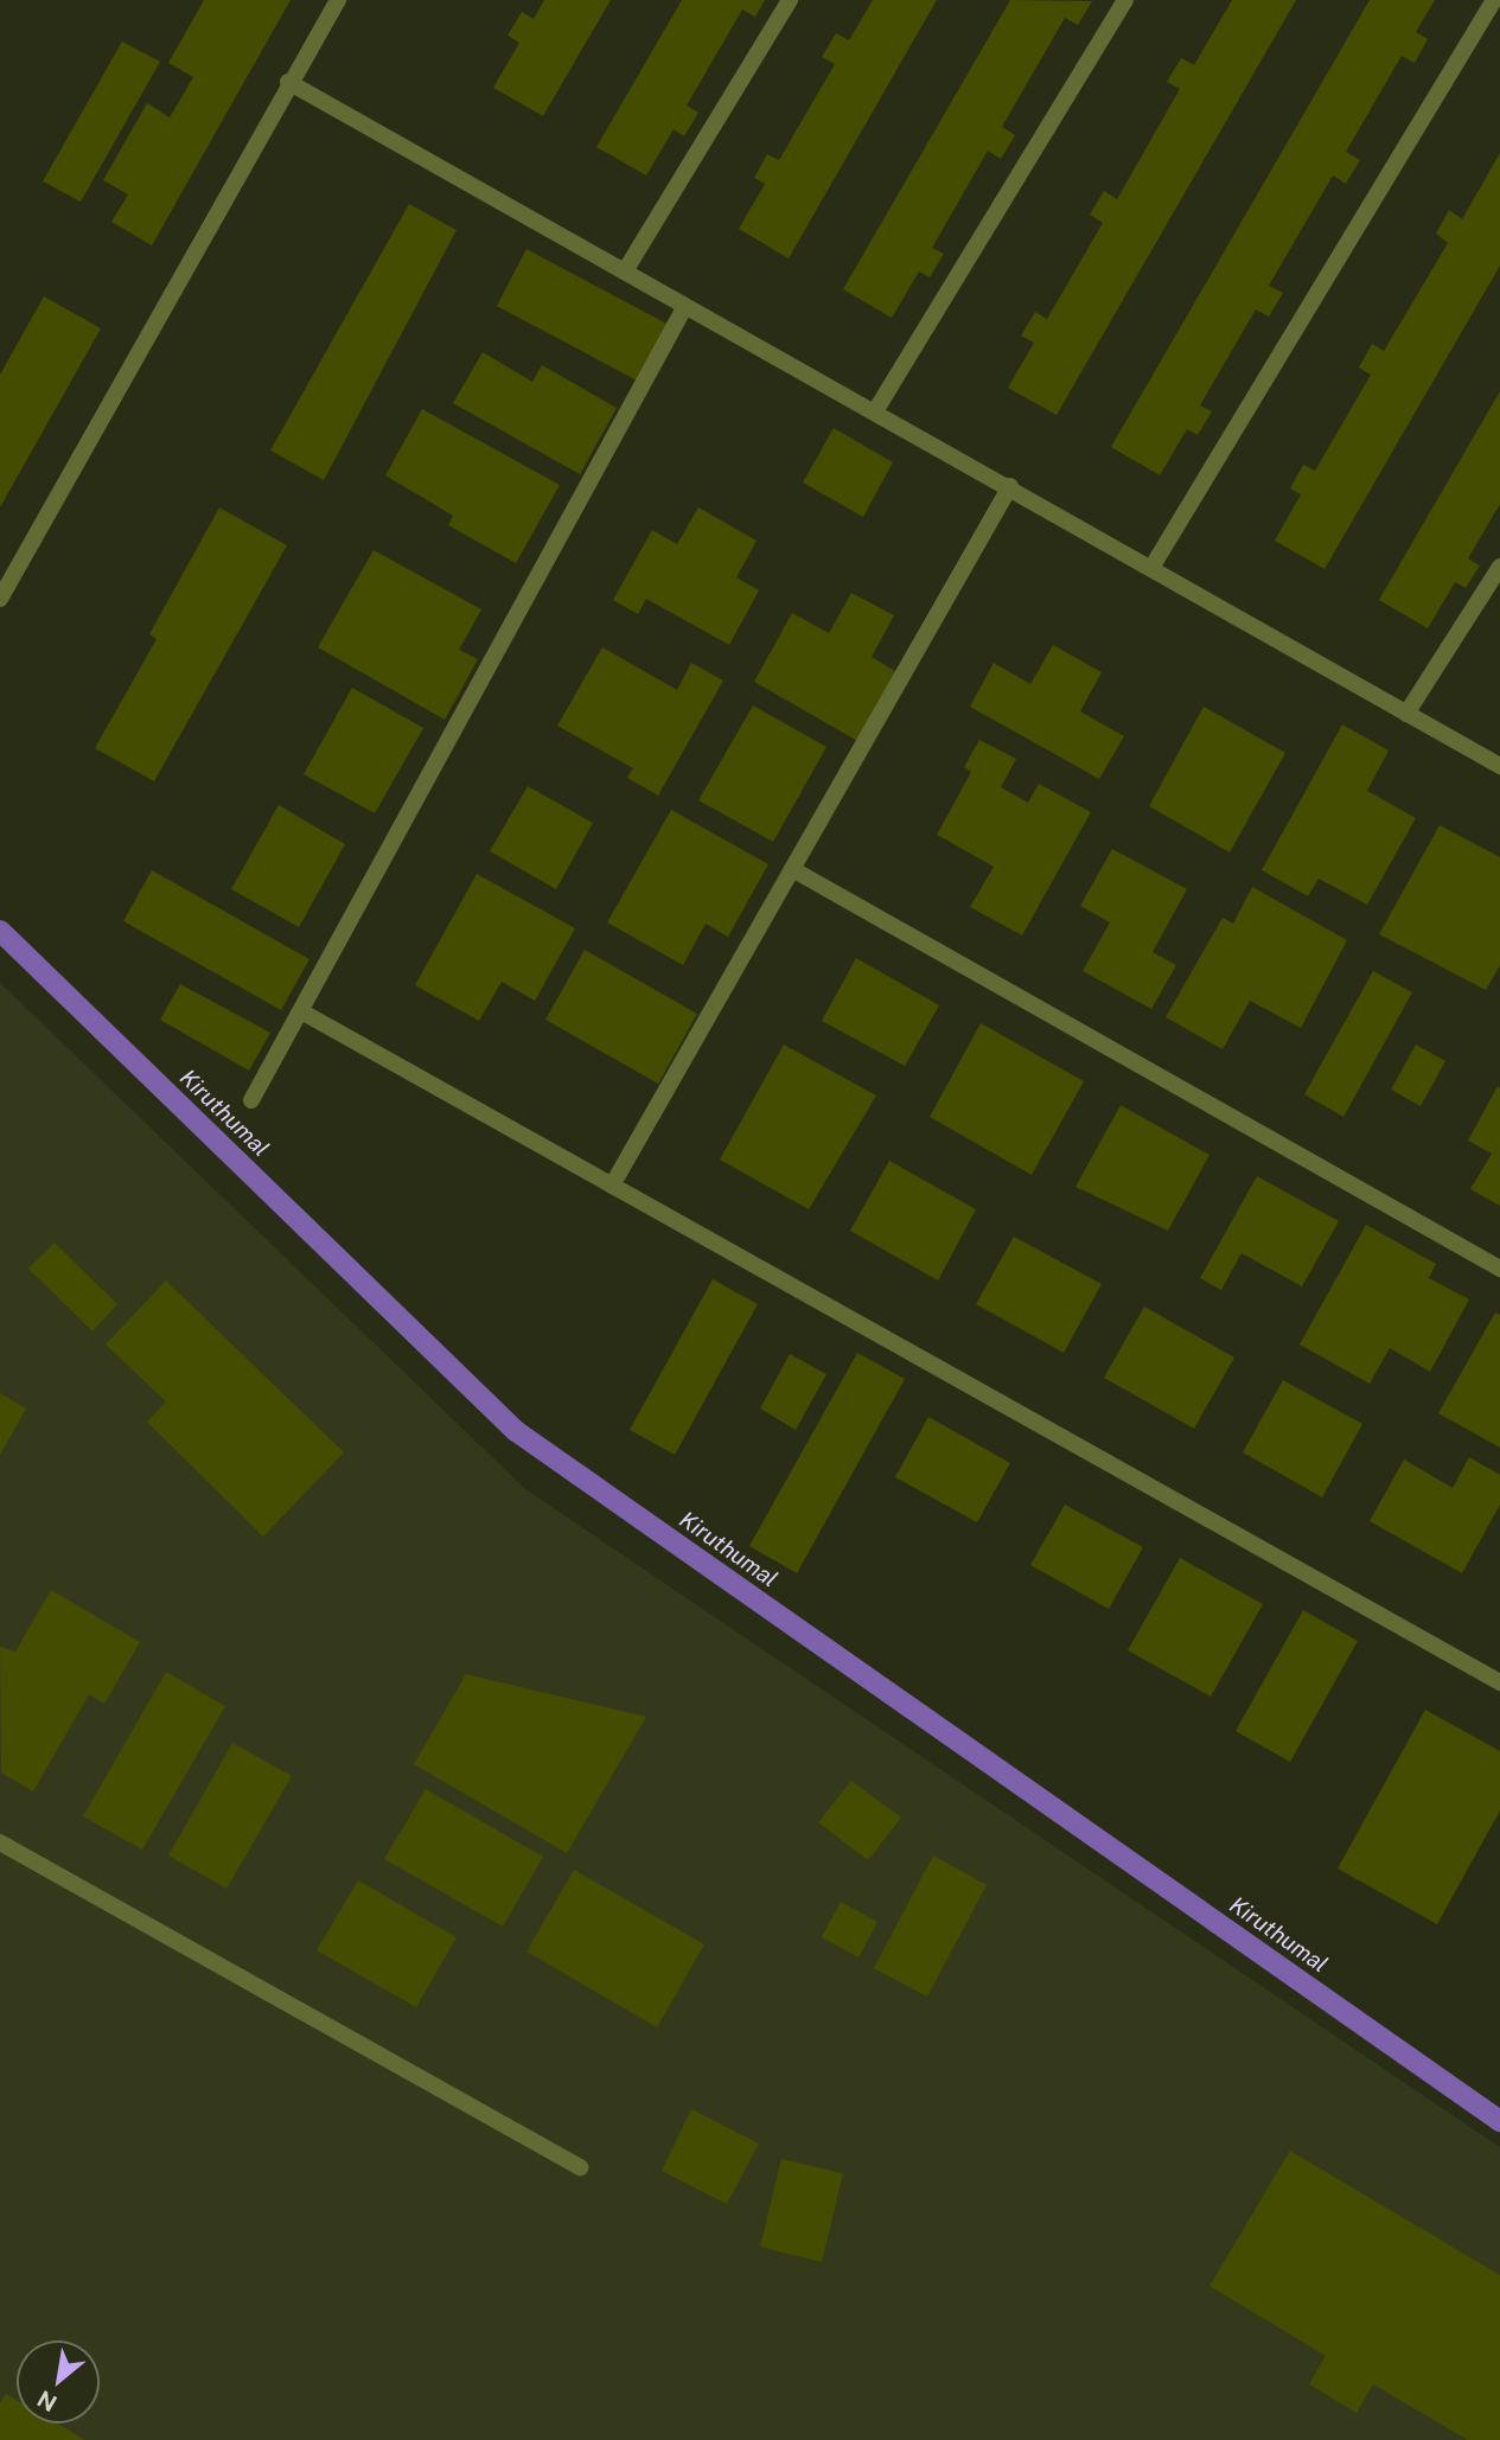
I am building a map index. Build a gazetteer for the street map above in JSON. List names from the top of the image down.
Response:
{
  "water": ["Kiruthumal"],
  "north": "bottom left"
}
